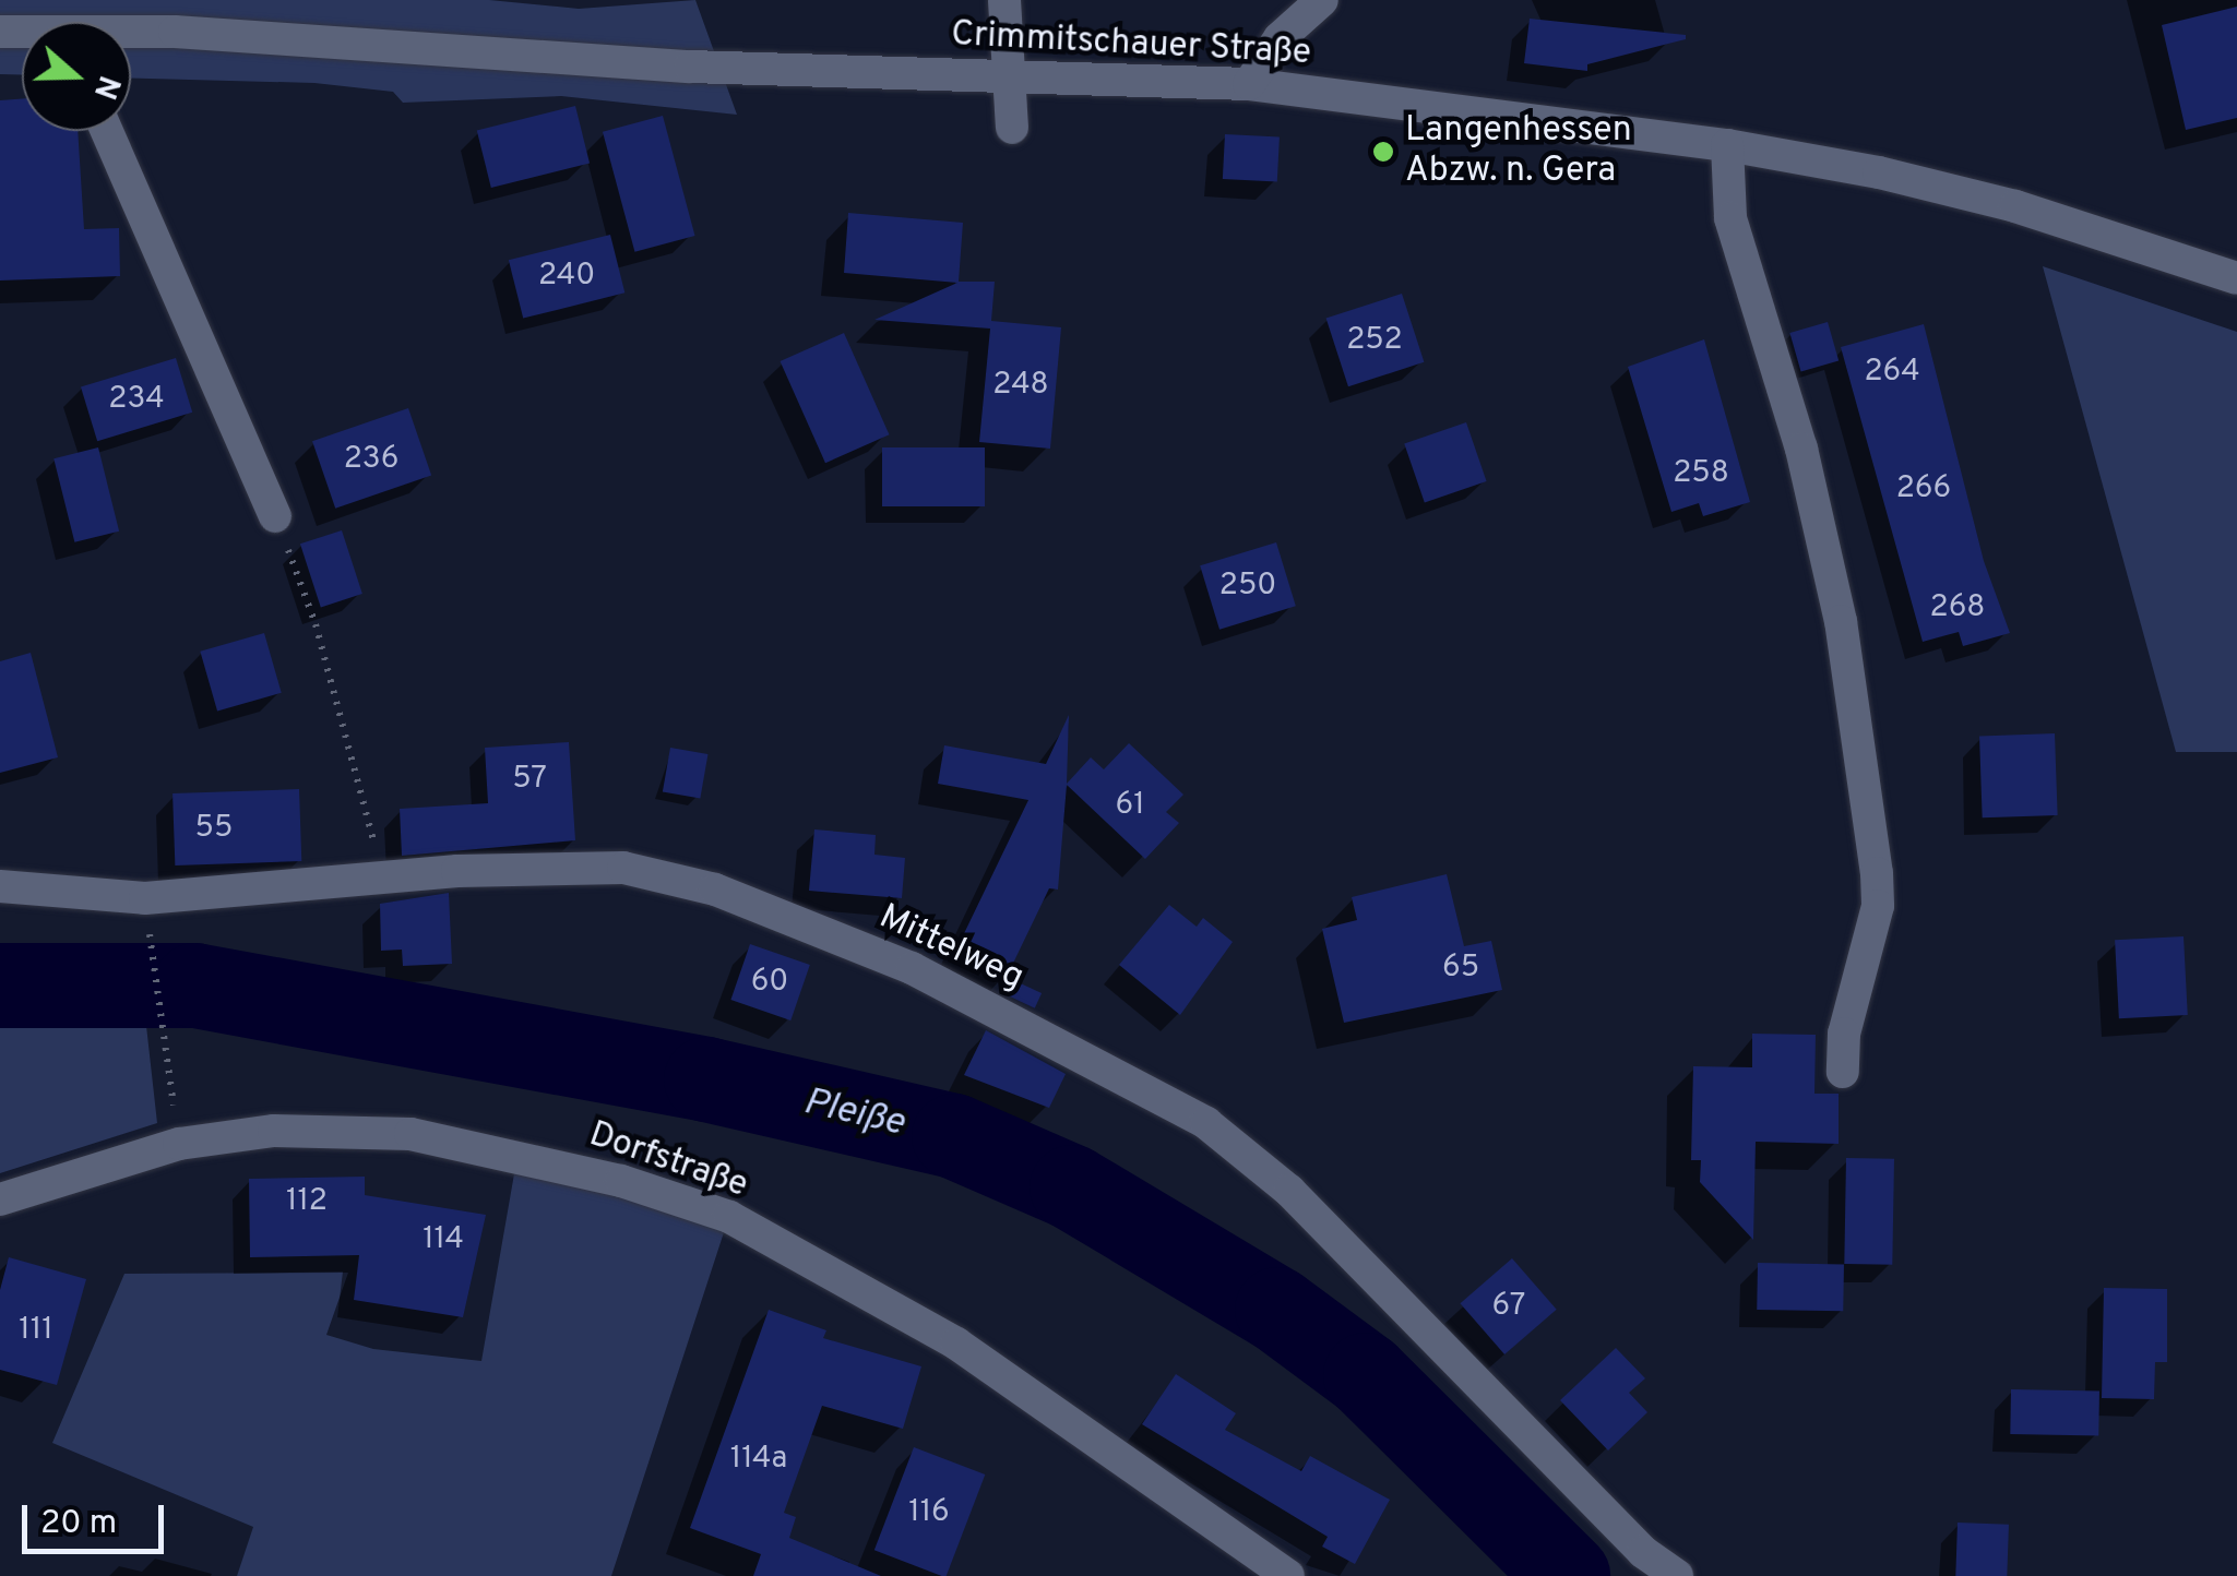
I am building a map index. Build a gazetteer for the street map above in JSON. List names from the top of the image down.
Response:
{
  "streets": {
    "street": ["Crimmitschauer Straße", "Mittelweg", "Dorfstraße"]
  },
  "water": ["Pleiße"],
  "places": ["Langenhessen Abzw. n. Gera"],
  "house_numbers": [
    "240",
    "252",
    "264",
    "248",
    "234",
    "236",
    "258",
    "266",
    "250",
    "268",
    "57",
    "61",
    "55",
    "65",
    "60",
    "112",
    "114",
    "67",
    "111",
    "114a",
    "116"
  ],
  "scale_bar": "20 m",
  "north": "right"
}
